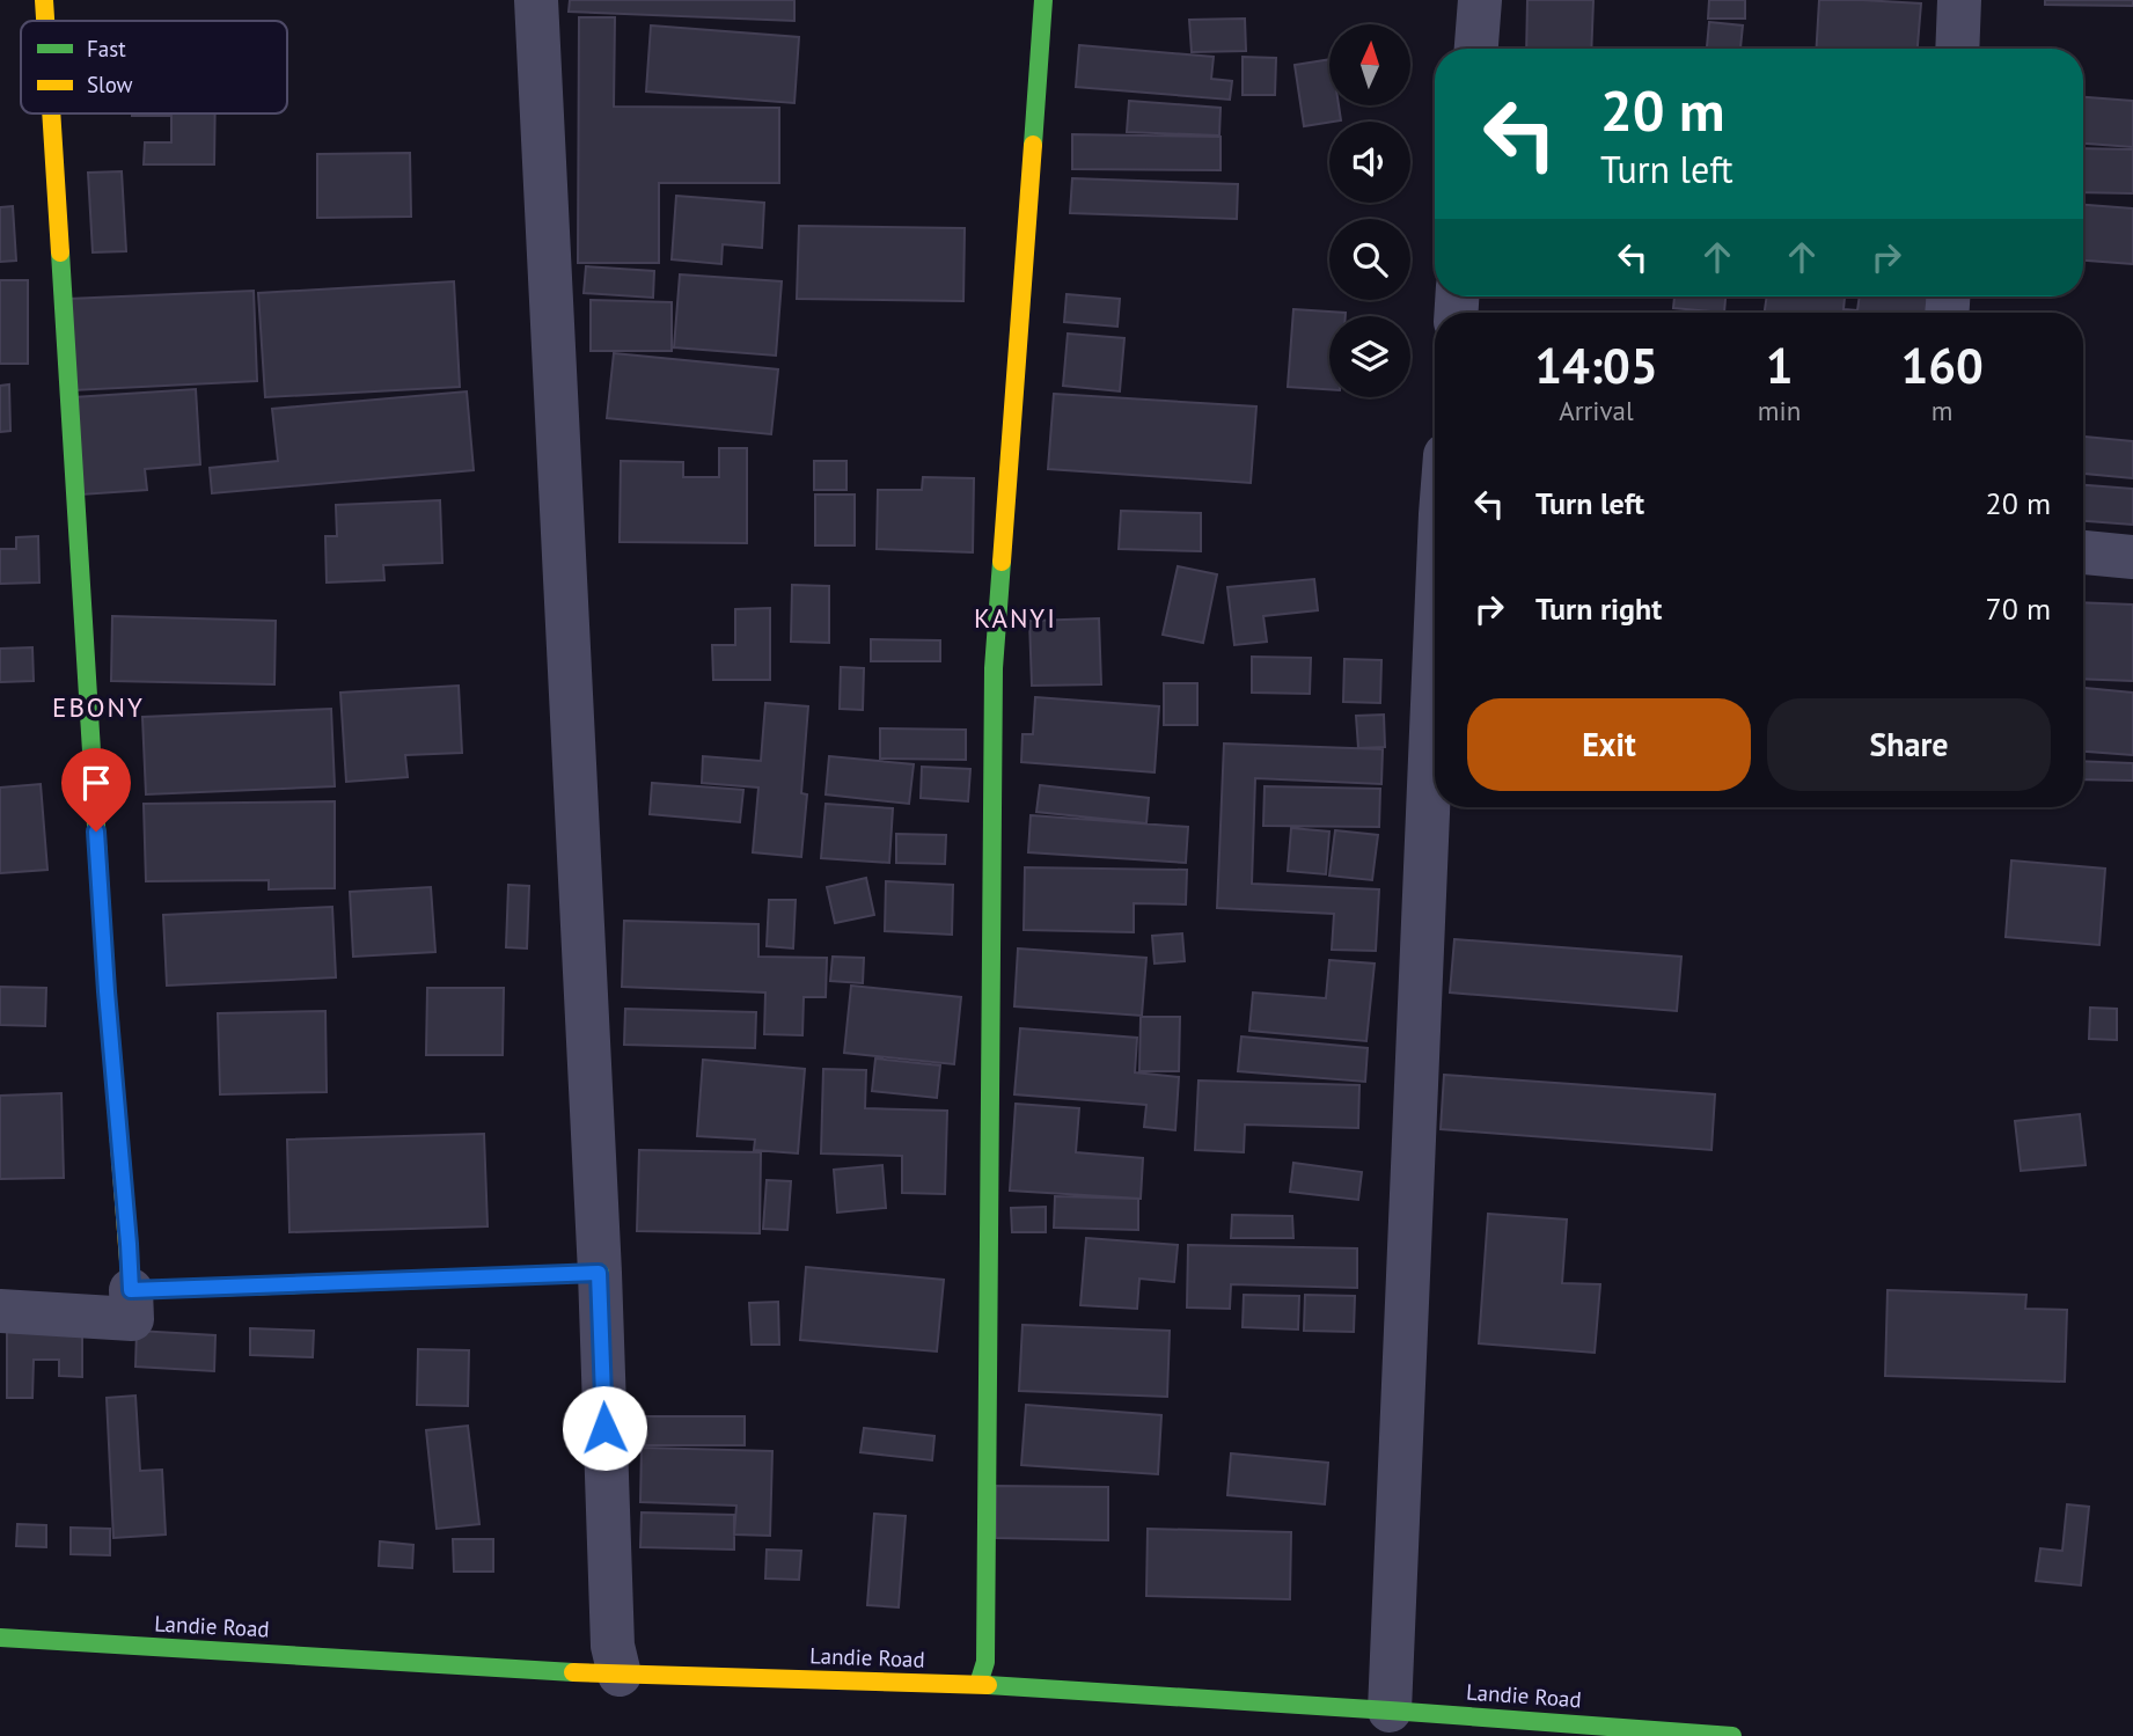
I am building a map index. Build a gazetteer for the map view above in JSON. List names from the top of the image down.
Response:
{
  "streets": {
    "street": ["Landie Road"]
  },
  "districts": ["KANYI", "EBONY"],
  "legend": ["Fast", "Slow"],
  "north": "top",
  "page": {
    "turn": ["20 m", "Turn left"],
    "eta": [
      "14:05",
      "Arrival",
      "1",
      "min",
      "160",
      "m"
    ],
    "list": [
      {
        "name": "Turn left",
        "value": "20 m"
      },
      {
        "name": "Turn right",
        "value": "70 m"
      }
    ],
    "buttons": ["Exit", "Share"]
  }
}
